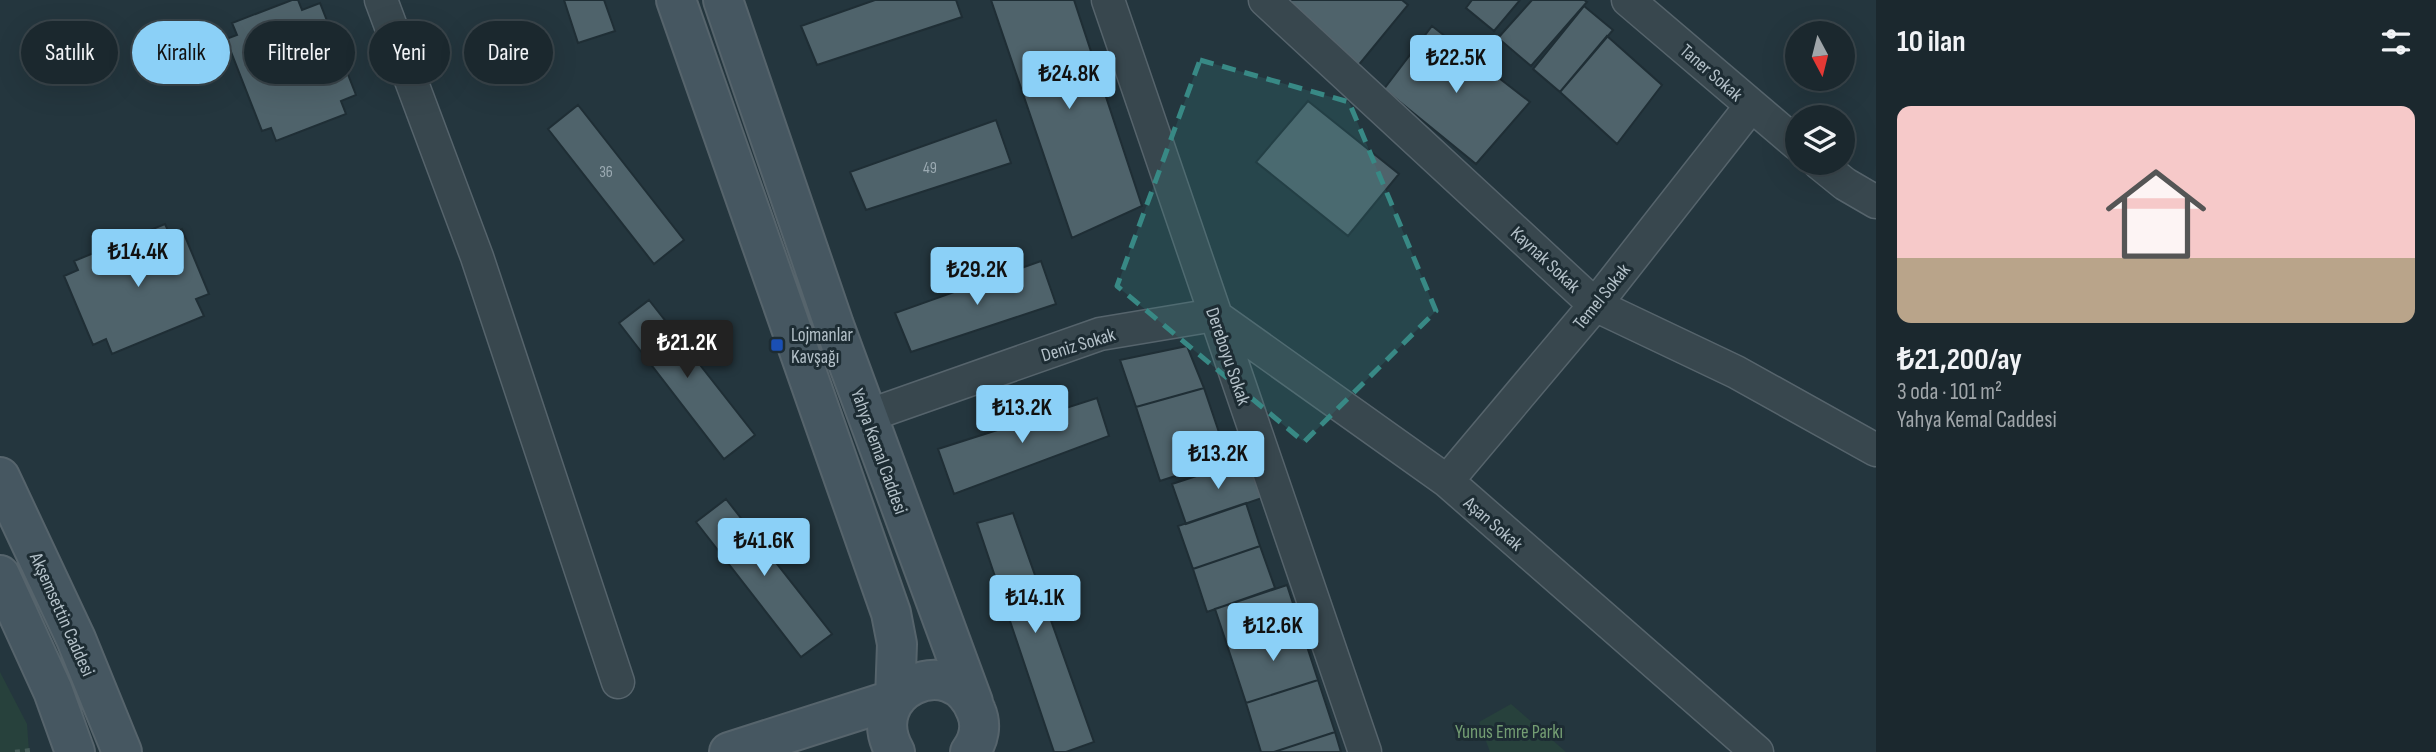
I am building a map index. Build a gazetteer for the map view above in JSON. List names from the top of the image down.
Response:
{
  "streets": {
    "main road": ["Yahya Kemal Caddesi", "Akşemsettin Caddesi"],
    "street": [
      "Taner Sokak",
      "Kaynak Sokak",
      "Temel Sokak",
      "Deniz Sokak",
      "Dereboyu Sokak",
      "Aşan Sokak"
    ]
  },
  "crossings": [
    ["Taner Sokak", "Temel Sokak"],
    ["Kaynak Sokak", "Temel Sokak"],
    ["Temel Sokak", "Aşan Sokak"],
    ["Deniz Sokak", "Dereboyu Sokak"],
    ["Deniz Sokak", "Yahya Kemal Caddesi"],
    ["Deniz Sokak", "Aşan Sokak"],
    ["Dereboyu Sokak", "Aşan Sokak"]
  ],
  "parks": ["Yunus Emre Parkı"],
  "places": {
    "transit": ["Lojmanlar Kavşağı"]
  },
  "house_numbers": ["49", "36"],
  "north": "bottom",
  "page": {
    "heading": "10 ilan",
    "chip": [
      "Satılık",
      "Kiralık",
      "Filtreler",
      "Yeni",
      "Daire"
    ],
    "price": [
      "₺22.5K",
      "₺24.8K",
      "₺14.4K",
      "₺29.2K",
      "₺21.2K",
      "₺13.2K",
      "₺13.2K",
      "₺41.6K",
      "₺14.1K",
      "₺12.6K"
    ],
    "list": [
      {
        "name": "₺21,200/ay",
        "note": "3 oda · 101 m² · Yahya Kemal Caddesi"
      }
    ]
  }
}
